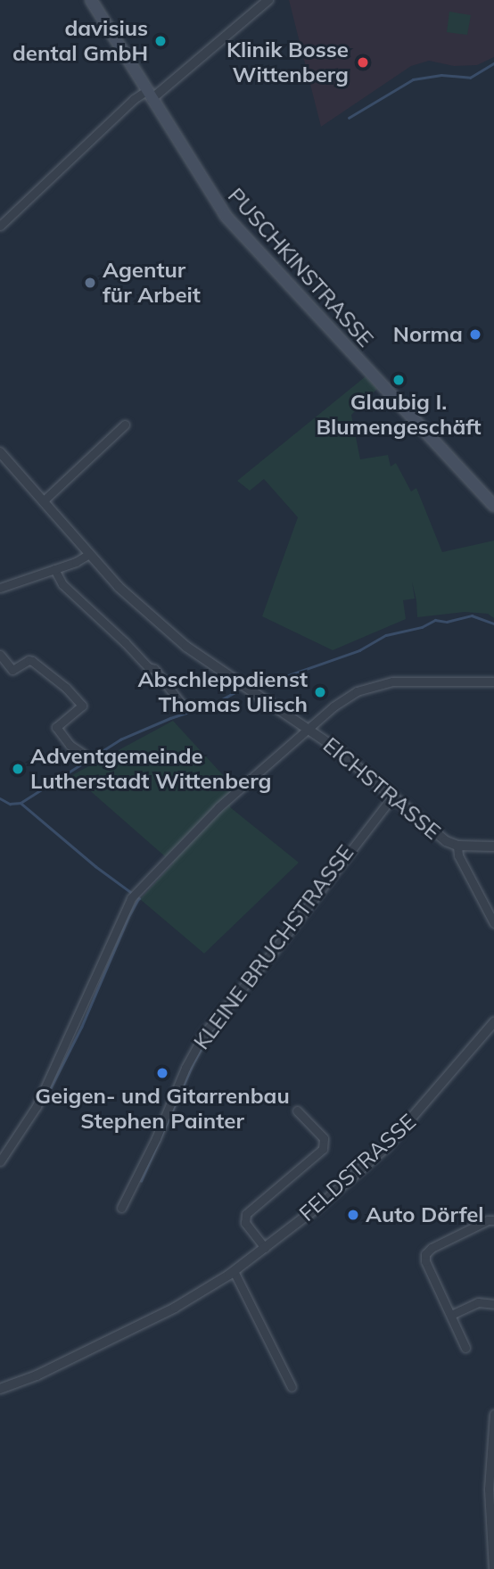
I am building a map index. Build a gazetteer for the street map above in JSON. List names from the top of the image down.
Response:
{
  "streets": {
    "main road": ["PUSCHKINSTRASSE"],
    "street": ["EICHSTRASSE", "KLEINE BRUCHSTRASSE", "FELDSTRASSE"]
  },
  "crossings": [
    ["EICHSTRASSE", "KLEINE BRUCHSTRASSE"]
  ],
  "places": [
    "davisius dental GmbH",
    "Klinik Bosse Wittenberg",
    "Agentur für Arbeit",
    "Norma",
    "Glaubig I. Blumengeschäft",
    "Abschleppdienst Thomas Ulisch",
    "Adventgemeinde Lutherstadt Wittenberg",
    "Geigen- und Gitarrenbau Stephen Painter",
    "Auto Dörfel"
  ]
}
